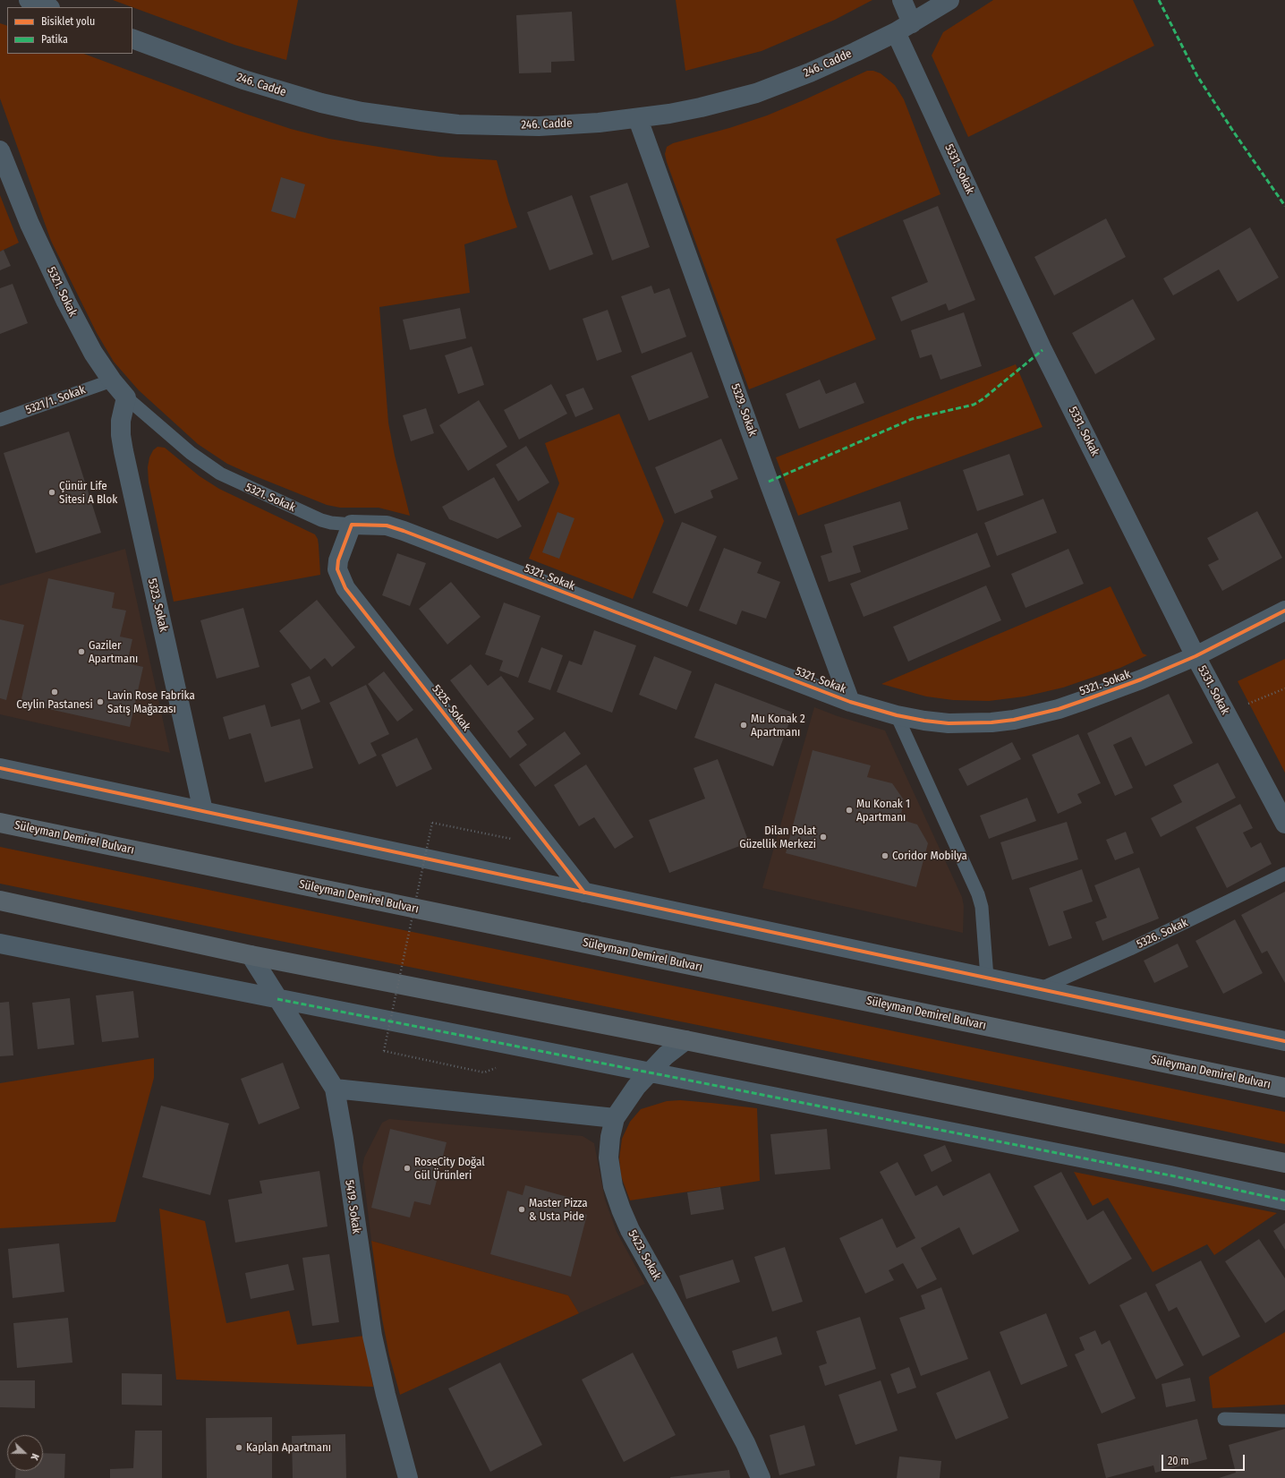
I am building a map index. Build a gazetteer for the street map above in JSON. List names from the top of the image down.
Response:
{
  "streets": {
    "highway": ["Süleyman Demirel Bulvarı"],
    "street": [
      "246. Cadde",
      "5331. Sokak",
      "5321. Sokak",
      "5329. Sokak",
      "5323. Sokak",
      "5325. Sokak",
      "5419. Sokak",
      "5423. Sokak"
    ],
    "lane": ["5321/1. Sokak", "5326. Sokak"]
  },
  "crossings": [
    ["246. Cadde", "5331. Sokak"],
    ["246. Cadde", "5329. Sokak"],
    ["5331. Sokak", "5321. Sokak"],
    ["5321. Sokak", "5321/1. Sokak"],
    ["5321. Sokak", "5329. Sokak"],
    ["5321. Sokak", "5323. Sokak"],
    ["5321. Sokak", "5325. Sokak"]
  ],
  "places": [
    "Çünür Life Sitesi A Blok",
    "Gaziler Apartmanı",
    "Ceylin Pastanesi",
    "Lavin Rose Fabrika Satış Mağazası",
    "Mu Konak 2 Apartmanı",
    "Mu Konak 1 Apartmanı",
    "Dilan Polat Güzellik Merkezi",
    "Coridor Mobilya",
    "RoseCity Doğal Gül Ürünleri",
    "Master Pizza & Usta Pide",
    "Kaplan Apartmanı"
  ],
  "legend": ["Bisiklet yolu", "Patika"],
  "scale_bar": "20 m",
  "north": "right"
}
